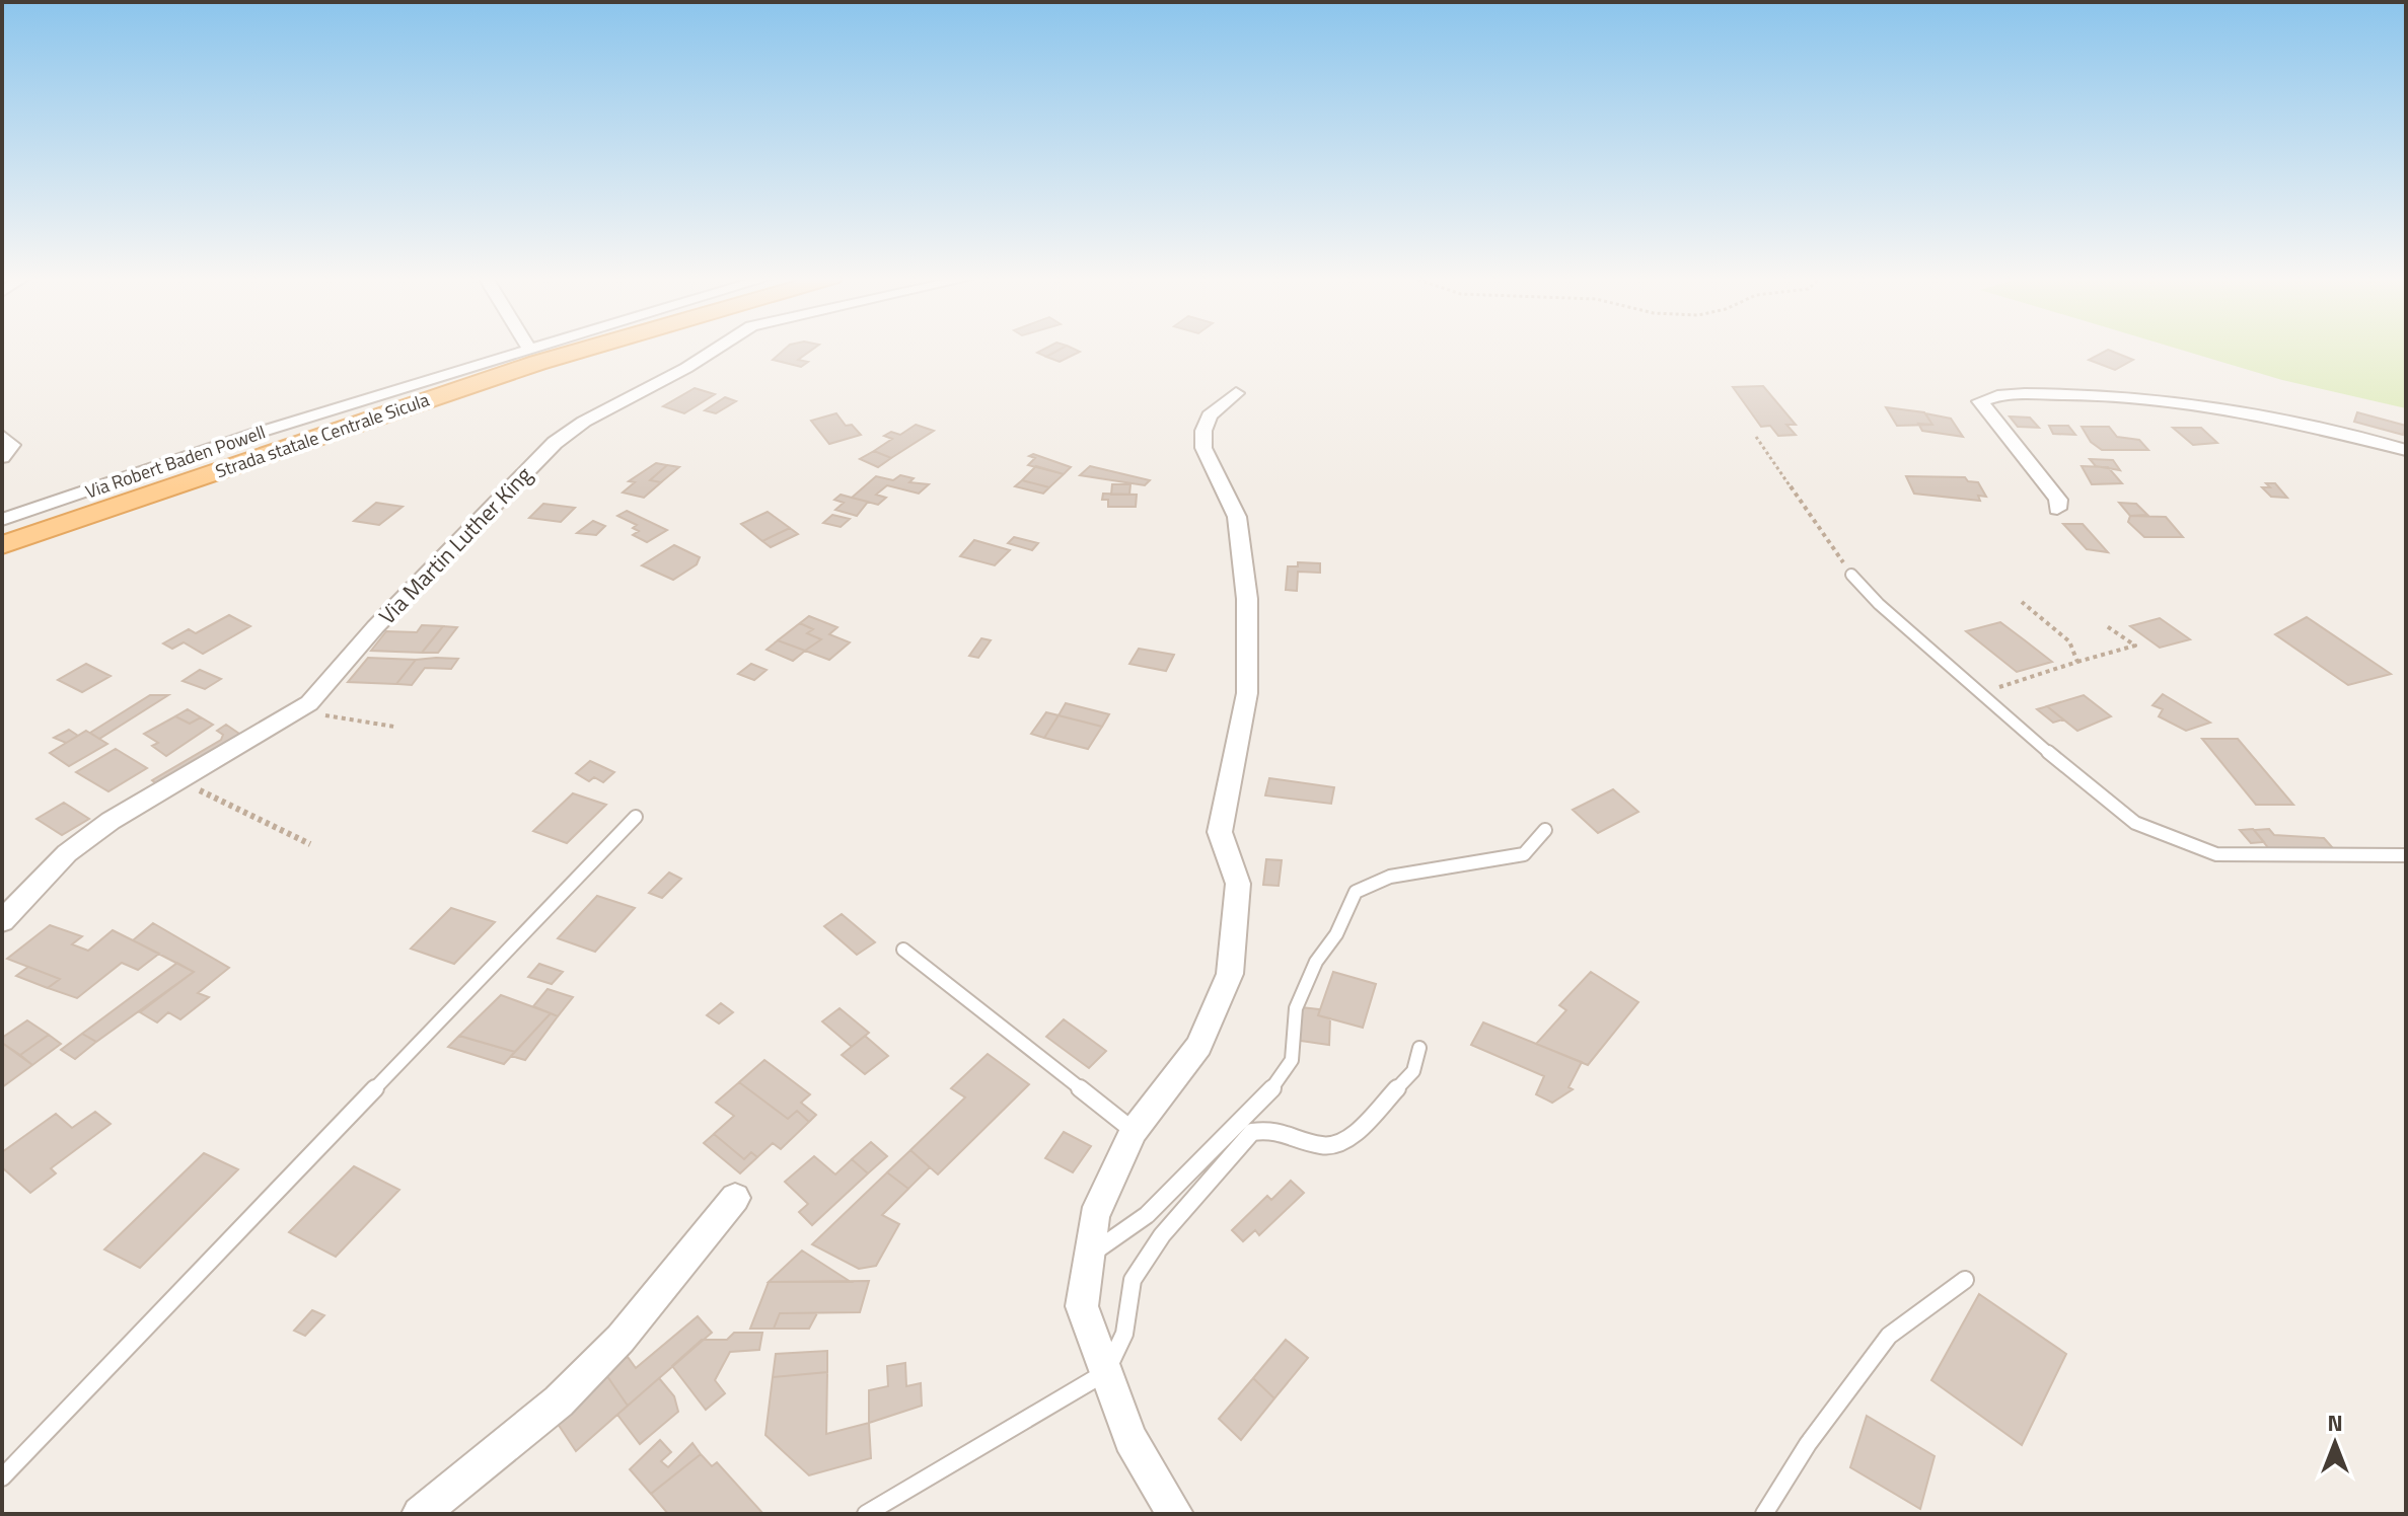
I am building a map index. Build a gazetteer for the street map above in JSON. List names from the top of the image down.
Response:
{
  "streets": {
    "main road": ["Strada statale Centrale Sicula"],
    "street": ["Via Robert Baden Powell", "Via Martin Luther King"]
  },
  "north": "top"
}
